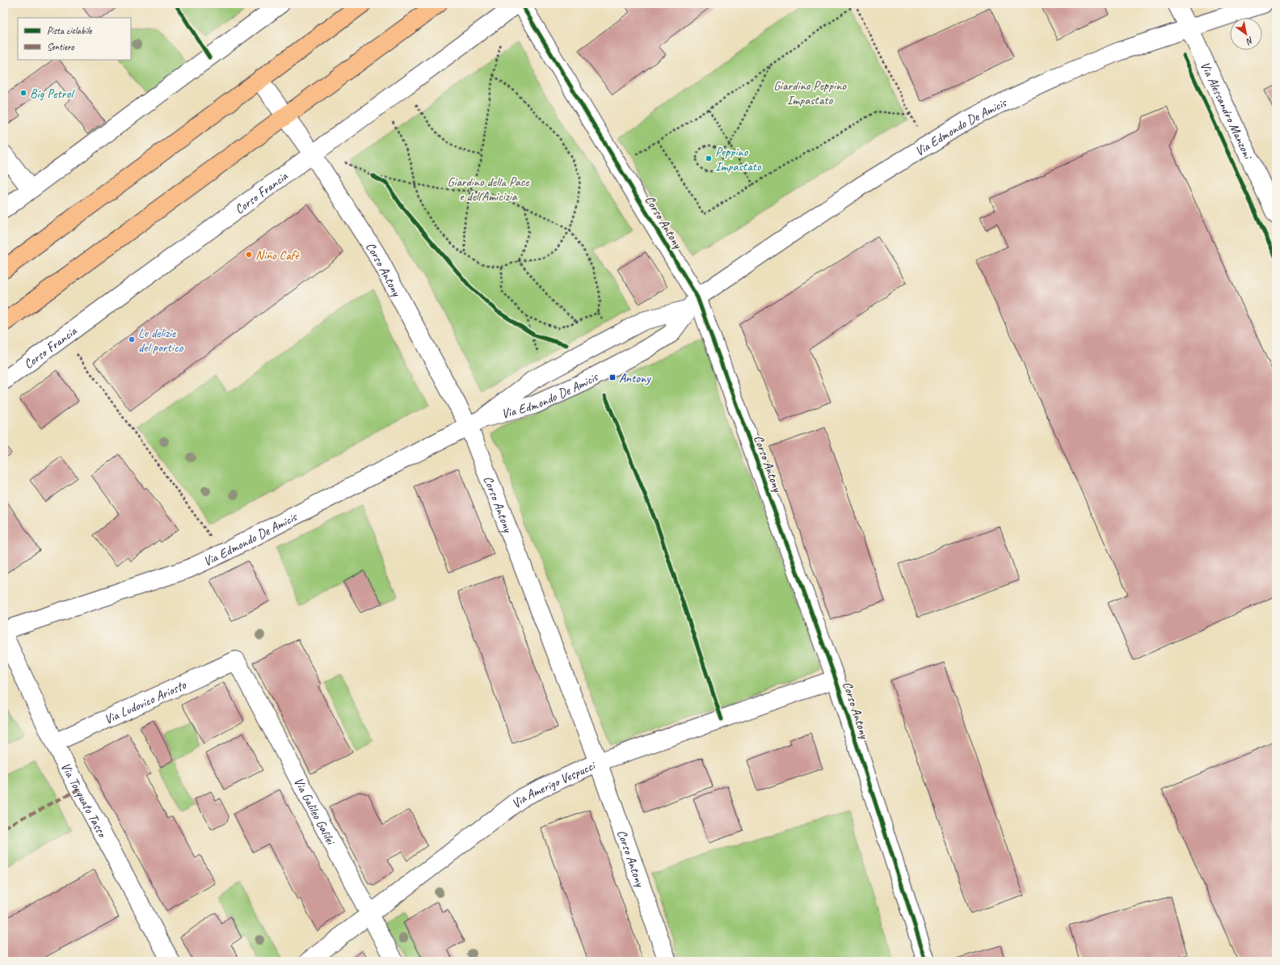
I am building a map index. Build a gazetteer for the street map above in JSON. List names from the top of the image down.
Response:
{
  "streets": {
    "street": [
      "Via Alessandro Manzoni",
      "Via Edmondo De Amicis",
      "Corso Francia",
      "Corso Antony",
      "Via Ludovico Ariosto",
      "Via Amerigo Vespucci",
      "Via Torquato Tasso",
      "Via Galileo Galilei"
    ]
  },
  "crossings": [
    ["Via Alessandro Manzoni", "Via Edmondo De Amicis"],
    ["Via Edmondo De Amicis", "Corso Antony"],
    ["Corso Francia", "Corso Antony"],
    ["Corso Antony", "Via Amerigo Vespucci"],
    ["Via Ludovico Ariosto", "Via Torquato Tasso"],
    ["Via Ludovico Ariosto", "Via Galileo Galilei"],
    ["Via Amerigo Vespucci", "Via Galileo Galilei"]
  ],
  "parks": ["Giardino Peppino Impastato", "Giardino della Pace e dell'Amicizia"],
  "places": {
    "other": [
      "Big Petrol",
      "Peppino Impastato",
      "Niño Cafè",
      "Le delizie del portico"
    ],
    "transit": ["Antony"]
  },
  "legend": ["Pista ciclabile", "Sentiero"],
  "north": "bottom right"
}
